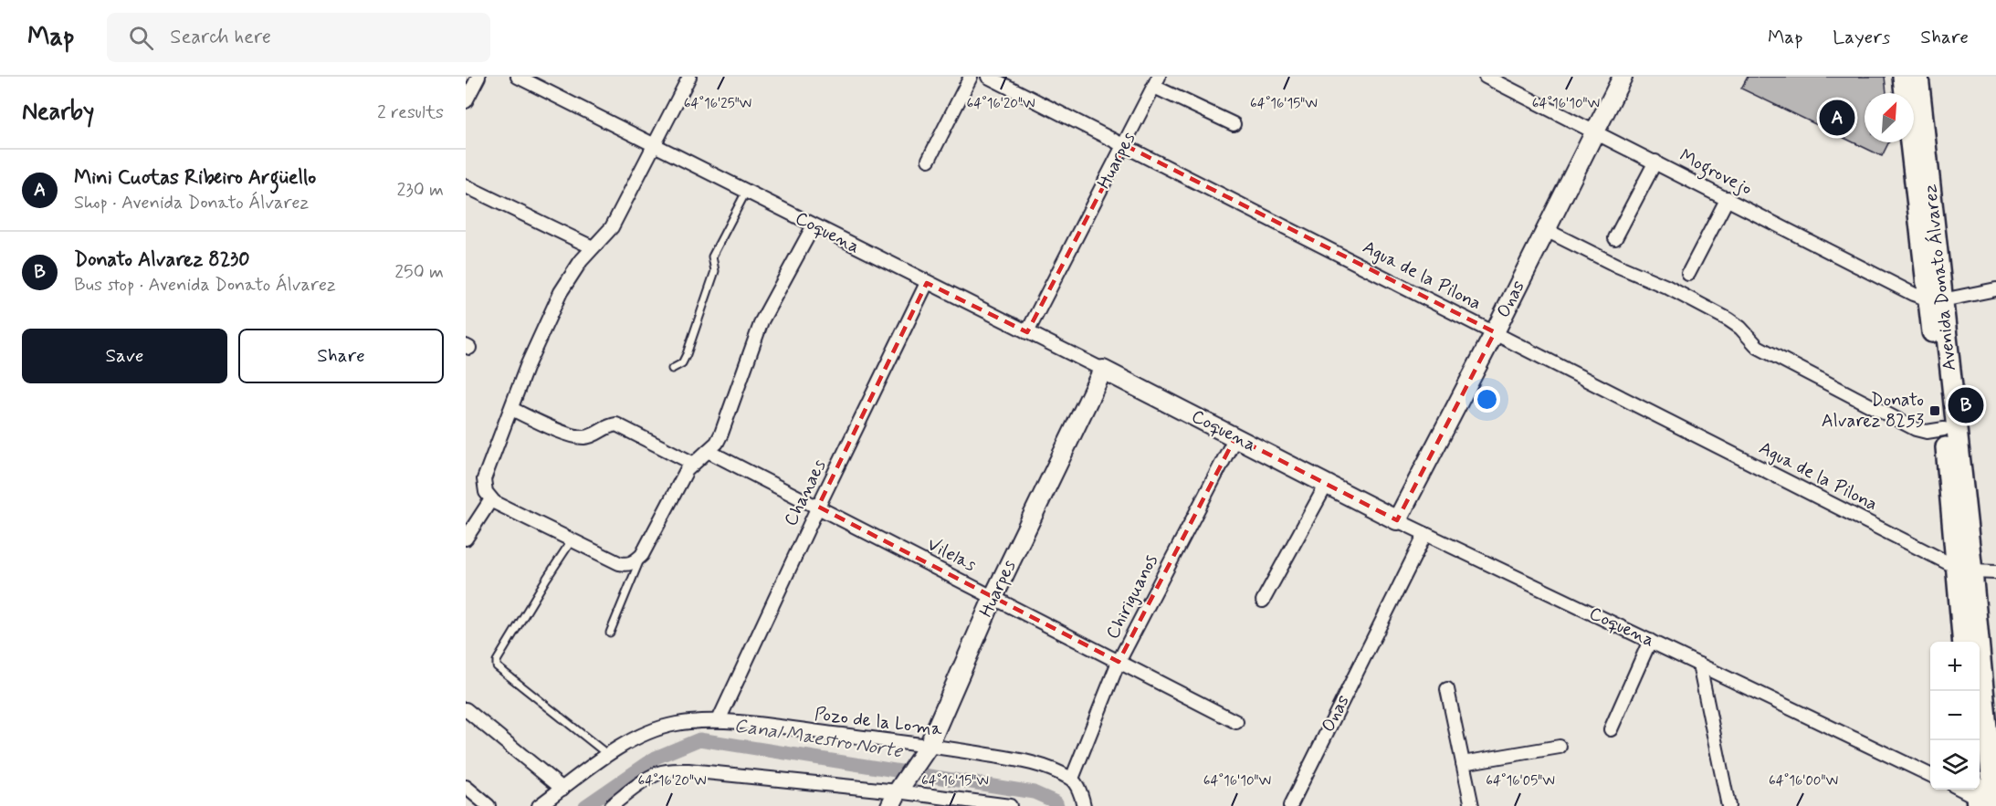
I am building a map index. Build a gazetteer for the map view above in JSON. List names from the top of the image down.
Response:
{
  "streets": {
    "main road": [
      "Huarpes",
      "Coquena",
      "Avenida Donato Álvarez",
      "Onas"
    ],
    "street": [
      "Mogrovejo",
      "Agua de la Pilona",
      "Chanaes",
      "Vilelas",
      "Chiriguanos",
      "Pozo de la Loma"
    ]
  },
  "crossings": [
    ["Huarpes", "Coquena"],
    ["Huarpes", "Agua de la Pilona"],
    ["Huarpes", "Vilelas"],
    ["Huarpes", "Pozo de la Loma"],
    ["Mogrovejo", "Avenida Donato Álvarez"],
    ["Mogrovejo", "Onas"],
    ["Coquena", "Onas"],
    ["Coquena", "Chanaes"],
    ["Coquena", "Chiriguanos"],
    ["Agua de la Pilona", "Avenida Donato Álvarez"],
    ["Agua de la Pilona", "Onas"],
    ["Chanaes", "Vilelas"],
    ["Chanaes", "Pozo de la Loma"],
    ["Vilelas", "Chiriguanos"],
    ["Chiriguanos", "Pozo de la Loma"]
  ],
  "water": ["Canal Maestro Norte"],
  "places": {
    "transit": ["Donato Alvarez 8253"]
  },
  "north": "top right",
  "page": {
    "header": "Map",
    "search": "Search here",
    "nav": ["Map", "Layers", "Share"],
    "heading": ["Nearby", "2 results"],
    "pins": ["A", "B"],
    "list": [
      {
        "mark": "A",
        "name": "Mini Cuotas Ribeiro Argüello",
        "note": "Shop · Avenida Donato Álvarez",
        "value": "230 m"
      },
      {
        "mark": "B",
        "name": "Donato Alvarez 8230",
        "note": "Bus stop · Avenida Donato Álvarez",
        "value": "250 m"
      }
    ],
    "buttons": ["Save", "Share"],
    "map_buttons": ["+", "−"]
  },
  "coordinates": [
    "64°16'25\"W",
    "64°16'20\"W",
    "64°16'15\"W",
    "64°16'10\"W",
    "64°16'05\"W",
    "64°16'00\"W"
  ]
}
